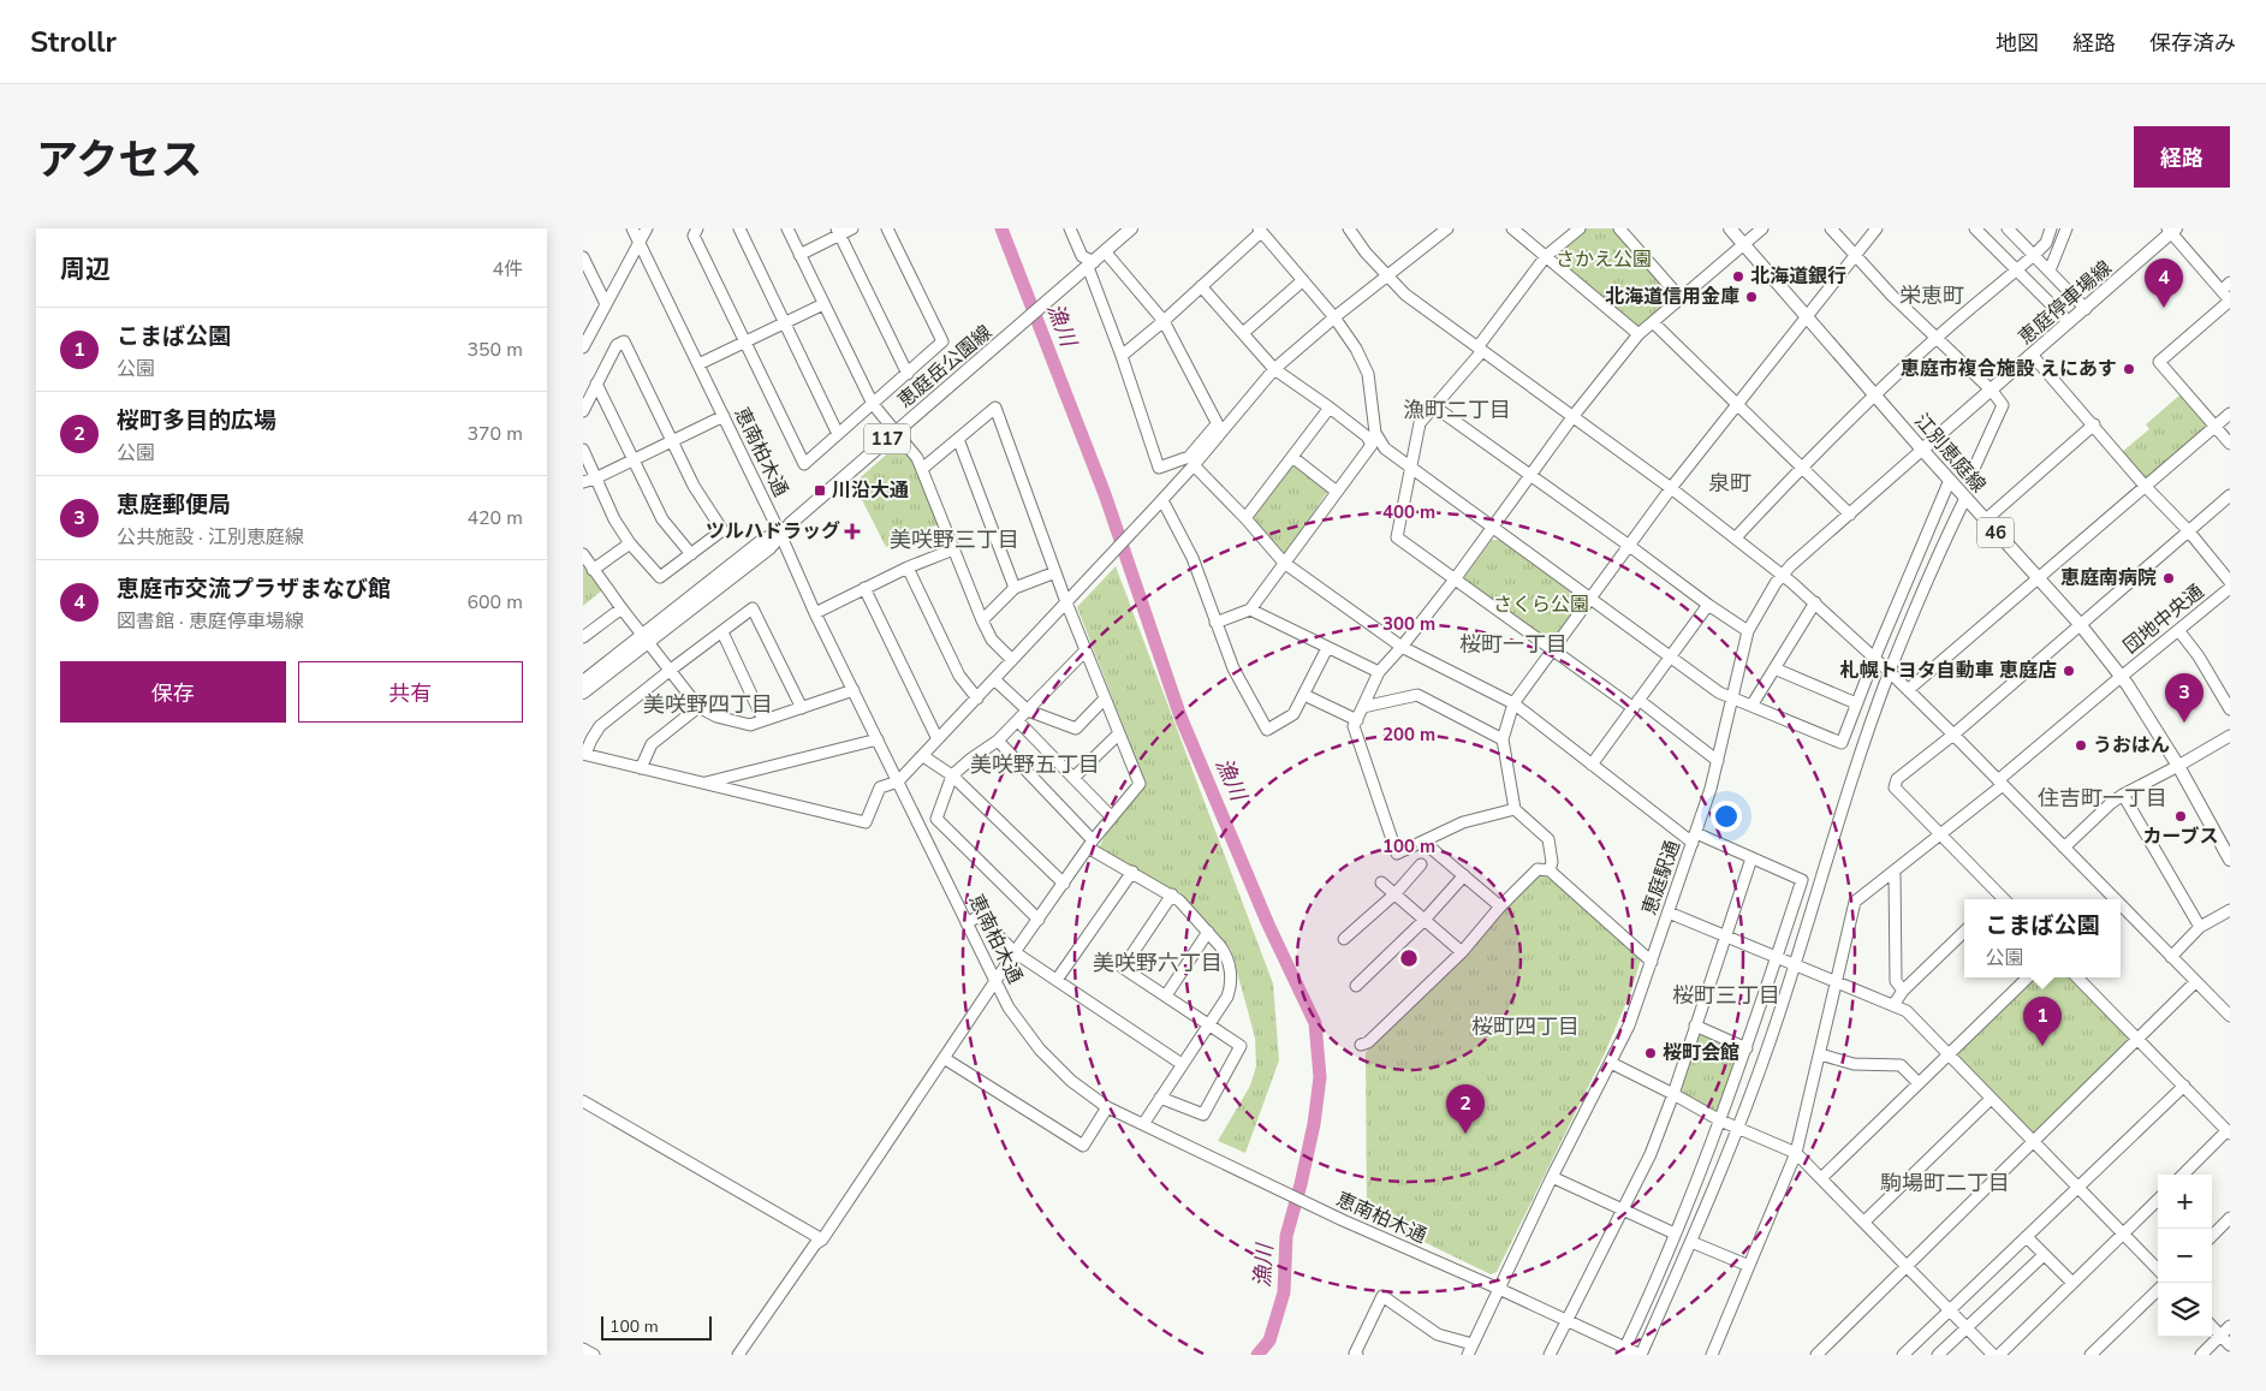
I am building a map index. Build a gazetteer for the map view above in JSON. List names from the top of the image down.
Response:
{
  "streets": {
    "main road": [
      "恵庭停車場線",
      "恵庭岳公園線",
      "117",
      "江別恵庭線",
      "46"
    ],
    "street": ["恵南柏木通", "団地中央通", "恵庭駅通"]
  },
  "crossings": [
    ["恵庭停車場線", "江別恵庭線"],
    ["恵庭停車場線", "恵庭駅通"],
    ["恵庭岳公園線", "恵南柏木通"],
    ["恵南柏木通", "恵庭駅通"],
    ["江別恵庭線", "団地中央通"],
    ["江別恵庭線", "恵庭駅通"]
  ],
  "districts": [
    "栄恵町",
    "漁町二丁目",
    "泉町",
    "美咲野三丁目",
    "桜町一丁目",
    "美咲野四丁目",
    "美咲野五丁目",
    "住吉町一丁目",
    "美咲野六丁目",
    "桜町三丁目",
    "桜町四丁目",
    "駒場町二丁目"
  ],
  "water": ["漁川"],
  "parks": ["さかえ公園", "さくら公園"],
  "places": {
    "other": [
      "北海道銀行",
      "北海道信用金庫",
      "恵庭市複合施設 えにあす",
      "恵庭南病院",
      "札幌トヨタ自動車 恵庭店",
      "うおはん",
      "カーブス",
      "桜町会館"
    ],
    "transit": ["川沿大通"],
    "health": ["ツルハドラッグ"]
  },
  "scale_bar": "100 m",
  "page": {
    "header": "Strollr",
    "nav": ["地図", "経路", "保存済み"],
    "title": "アクセス",
    "buttons": [
      "経路",
      ["保存", "共有"]
    ],
    "heading": ["周辺", "4件"],
    "pins": [
      "4",
      "3",
      "1",
      "2"
    ],
    "list": [
      {
        "mark": "1",
        "name": "こまば公園",
        "note": "公園",
        "value": "350 m"
      },
      {
        "mark": "2",
        "name": "桜町多目的広場",
        "note": "公園",
        "value": "370 m"
      },
      {
        "mark": "3",
        "name": "恵庭郵便局",
        "note": "公共施設 · 江別恵庭線",
        "value": "420 m"
      },
      {
        "mark": "4",
        "name": "恵庭市交流プラザまなび館",
        "note": "図書館 · 恵庭停車場線",
        "value": "600 m"
      }
    ],
    "popup": ["こまば公園", "公園"],
    "map_buttons": ["+", "−"],
    "scale": "100 m"
  },
  "rings": [
    "400 m",
    "300 m",
    "200 m",
    "100 m"
  ]
}
